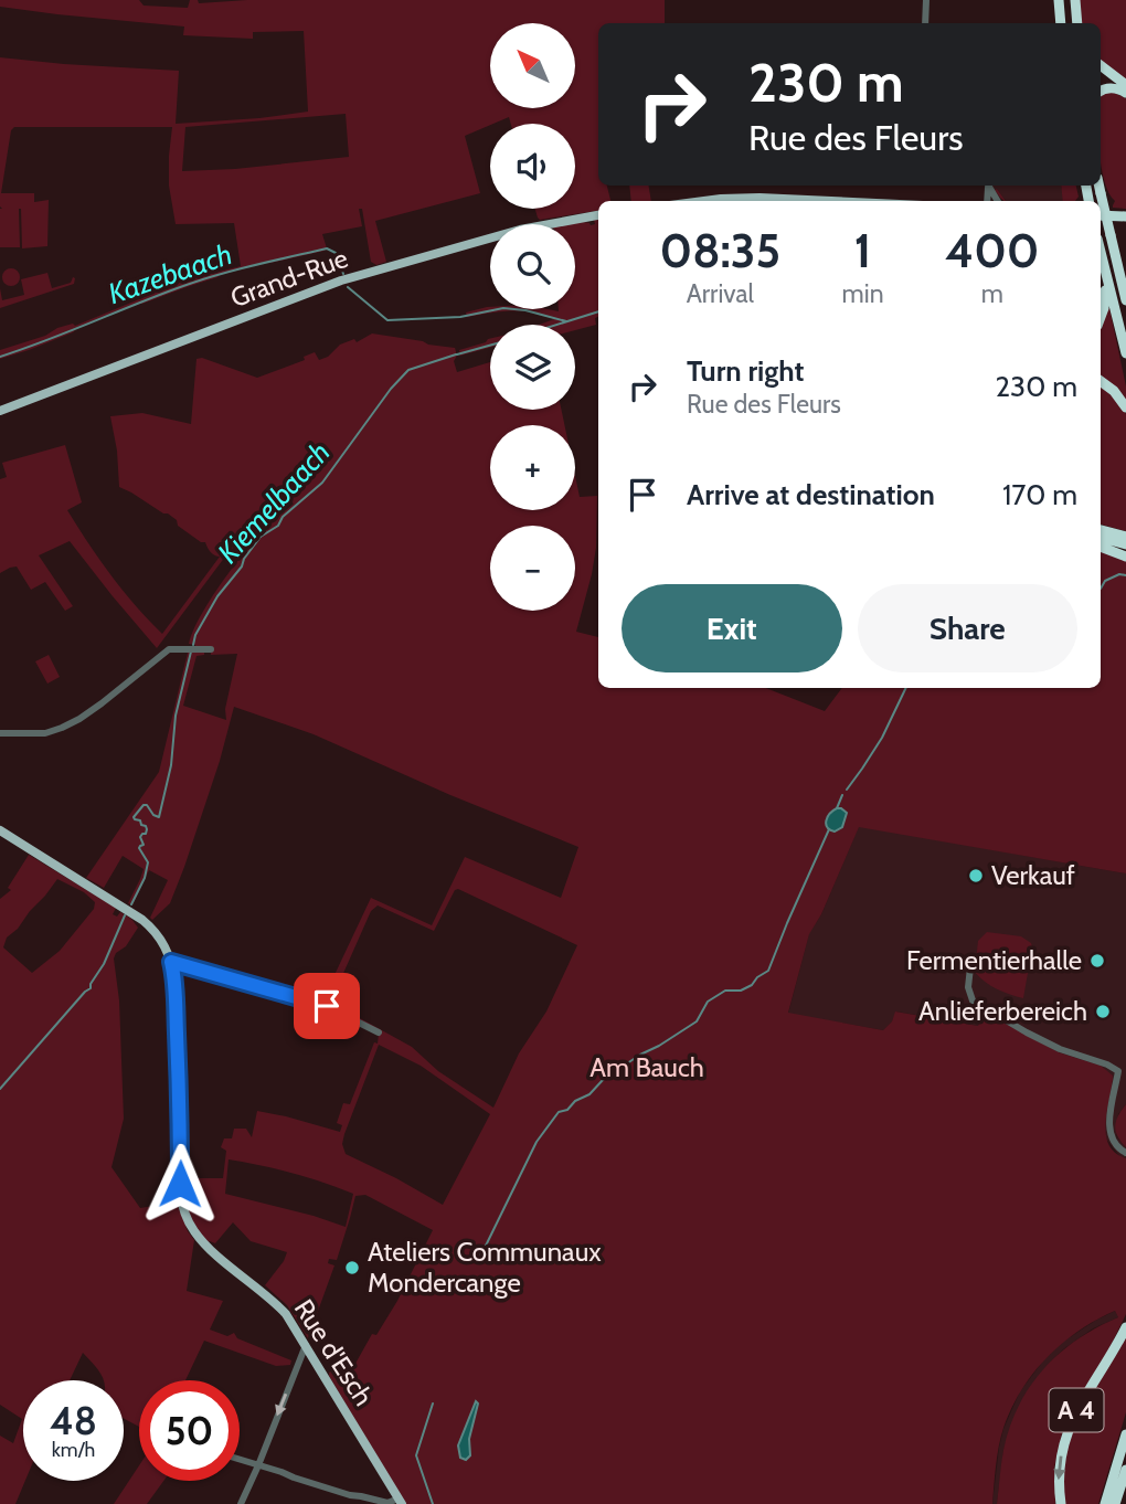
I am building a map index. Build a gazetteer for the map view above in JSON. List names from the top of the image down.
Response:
{
  "streets": {
    "highway": ["A 4"],
    "main road": ["Grand-Rue", "Rue d'Esch"]
  },
  "water": ["Kazebaach", "Kiemelbaach"],
  "parks": ["Am Bauch"],
  "places": [
    "Verkauf",
    "Fermentierhalle",
    "Anlieferbereich",
    "Ateliers Communaux Mondercange"
  ],
  "north": "top left",
  "page": {
    "map_buttons": ["+", "−"],
    "turn": ["230 m", "Rue des Fleurs"],
    "eta": [
      "08:35",
      "Arrival",
      "1",
      "min",
      "400",
      "m"
    ],
    "list": [
      {
        "name": "Turn right",
        "note": "Rue des Fleurs",
        "value": "230 m"
      },
      {
        "name": "Arrive at destination",
        "value": "170 m"
      }
    ],
    "buttons": ["Exit", "Share"],
    "speed": "48 km/h",
    "limit": "50"
  }
}
